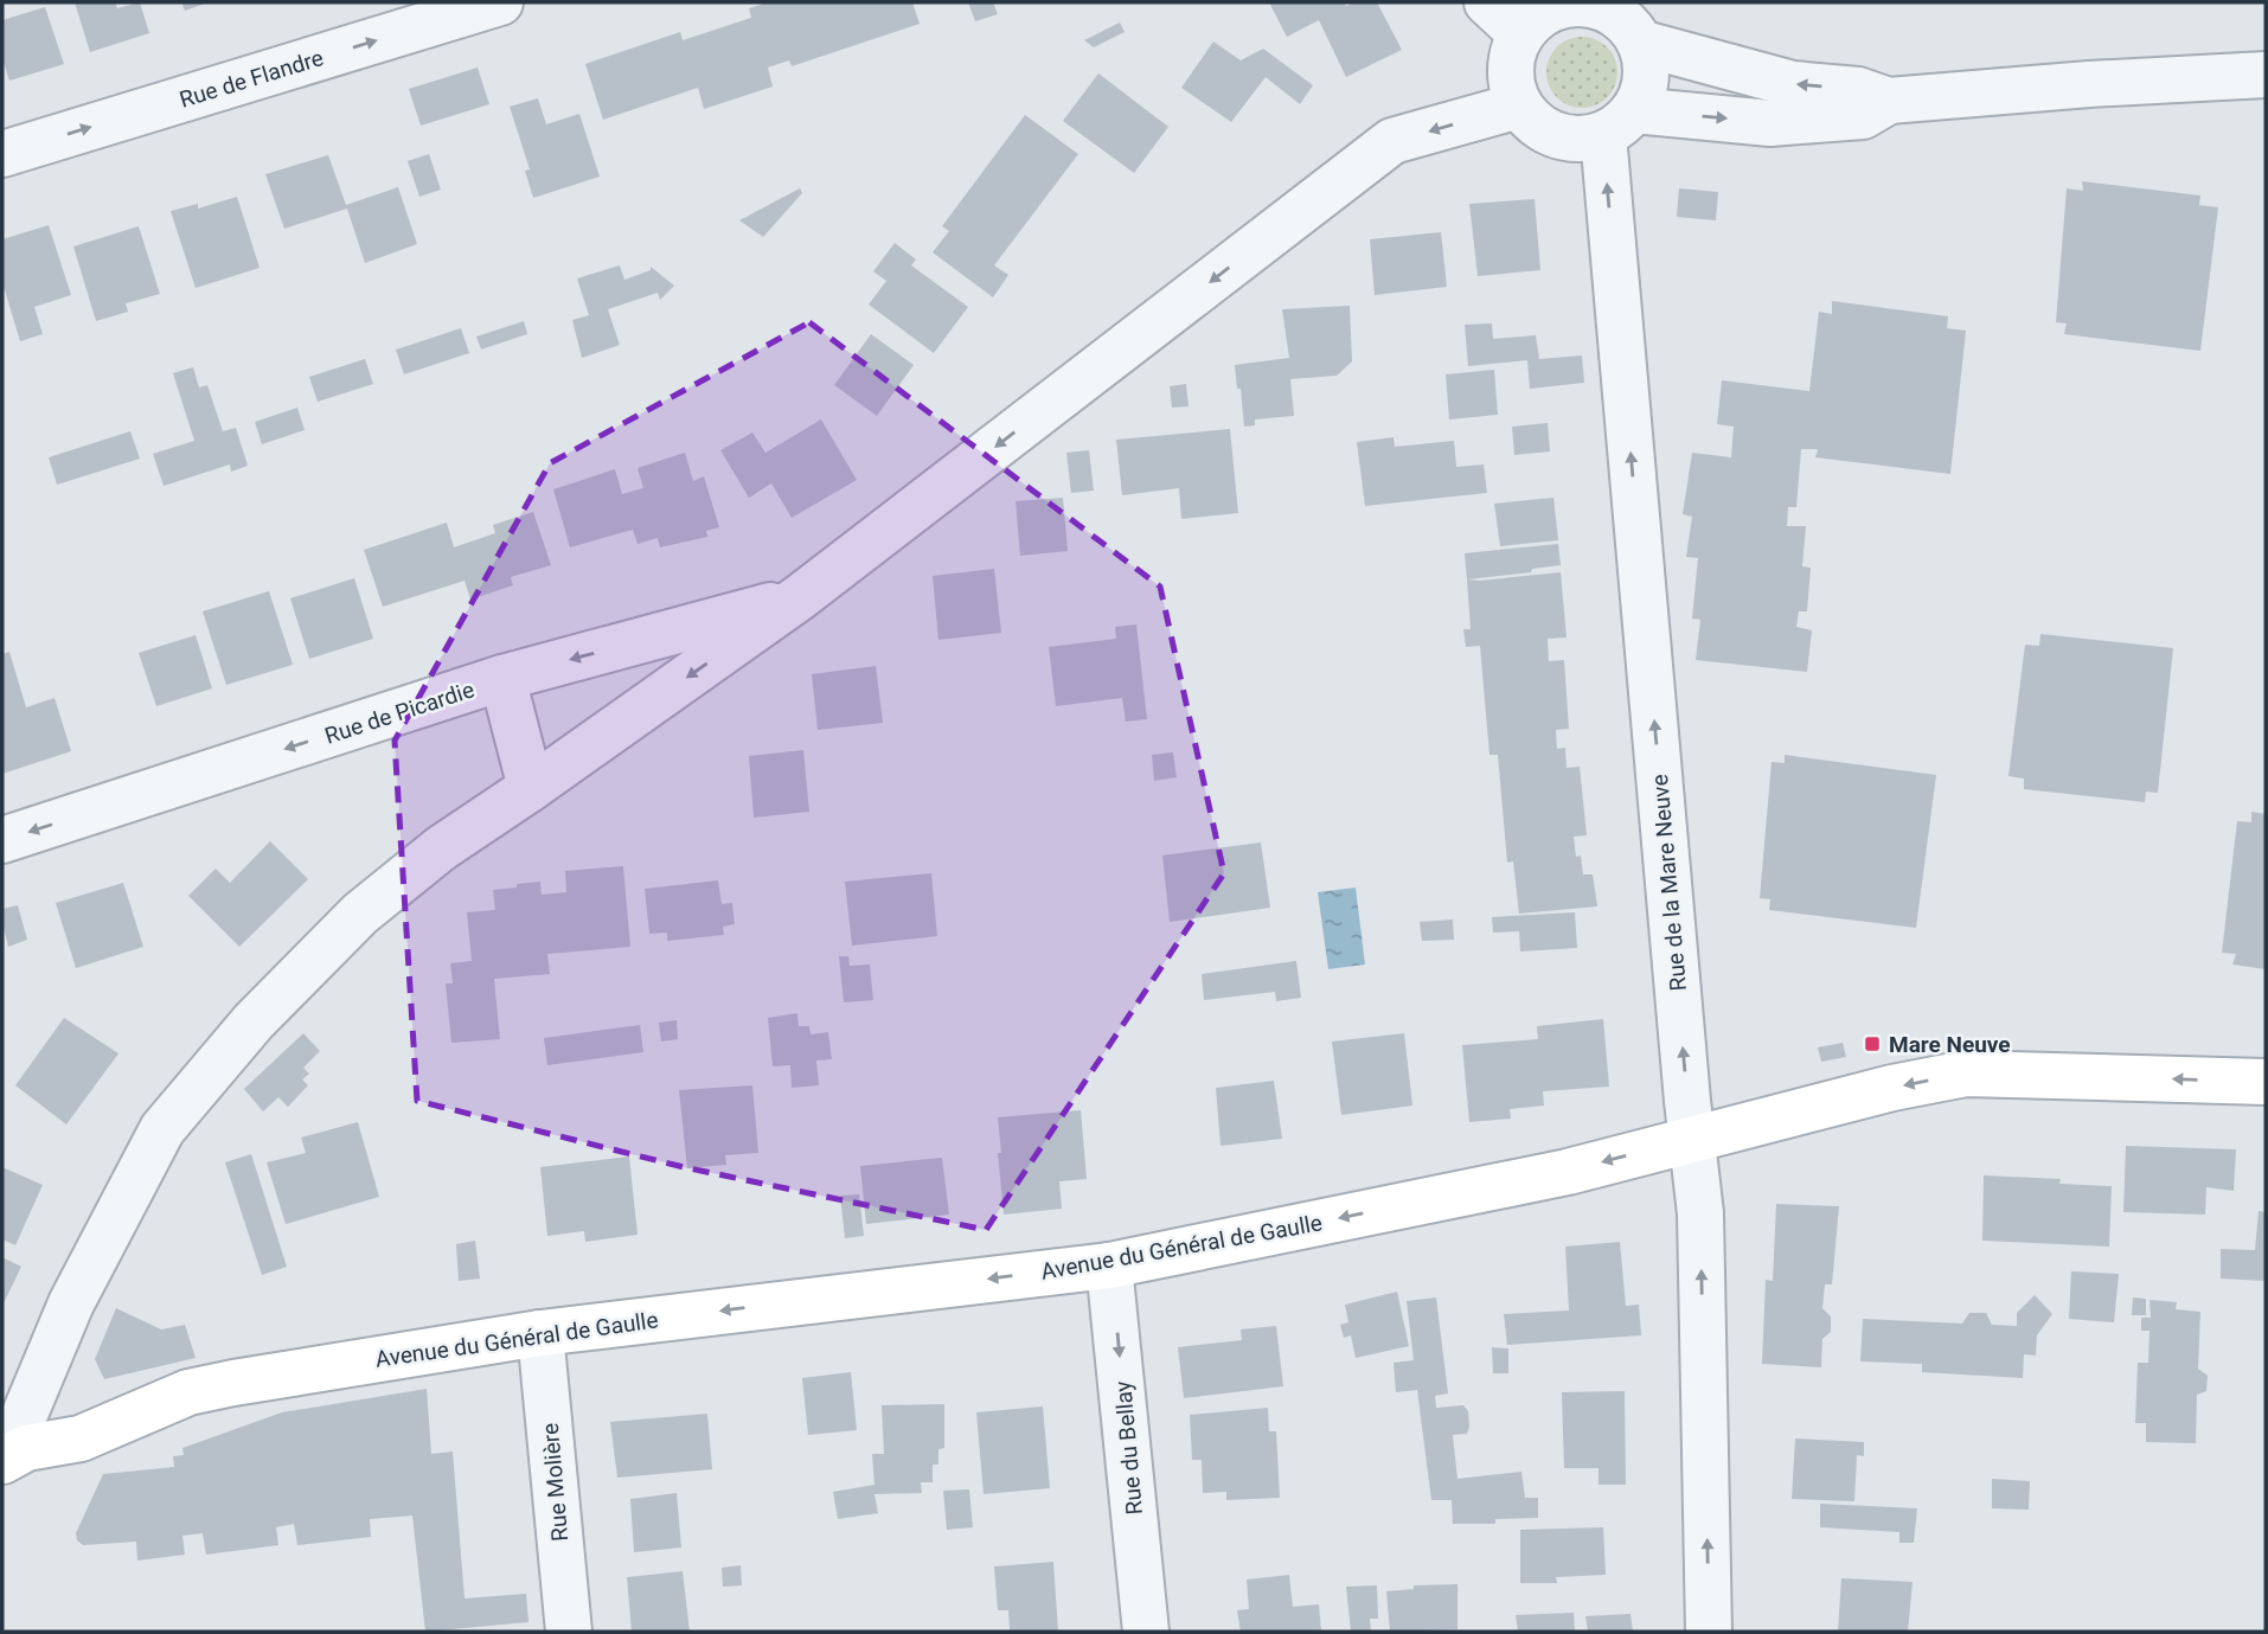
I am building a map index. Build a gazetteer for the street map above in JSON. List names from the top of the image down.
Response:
{
  "streets": {
    "main road": ["Avenue du Général de Gaulle"],
    "street": [
      "Rue de Flandre",
      "Rue de Picardie",
      "Rue de la Mare Neuve",
      "Rue du Bellay",
      "Rue Molière"
    ]
  },
  "crossings": [
    ["Rue de la Mare Neuve", "Avenue du Général de Gaulle"],
    ["Avenue du Général de Gaulle", "Rue du Bellay"],
    ["Avenue du Général de Gaulle", "Rue Molière"]
  ],
  "one_way": [
    "Rue de Flandre",
    "Rue de la Mare Neuve",
    "Avenue du Général de Gaulle",
    "Rue du Bellay"
  ],
  "places": {
    "transit": ["Mare Neuve"]
  }
}
